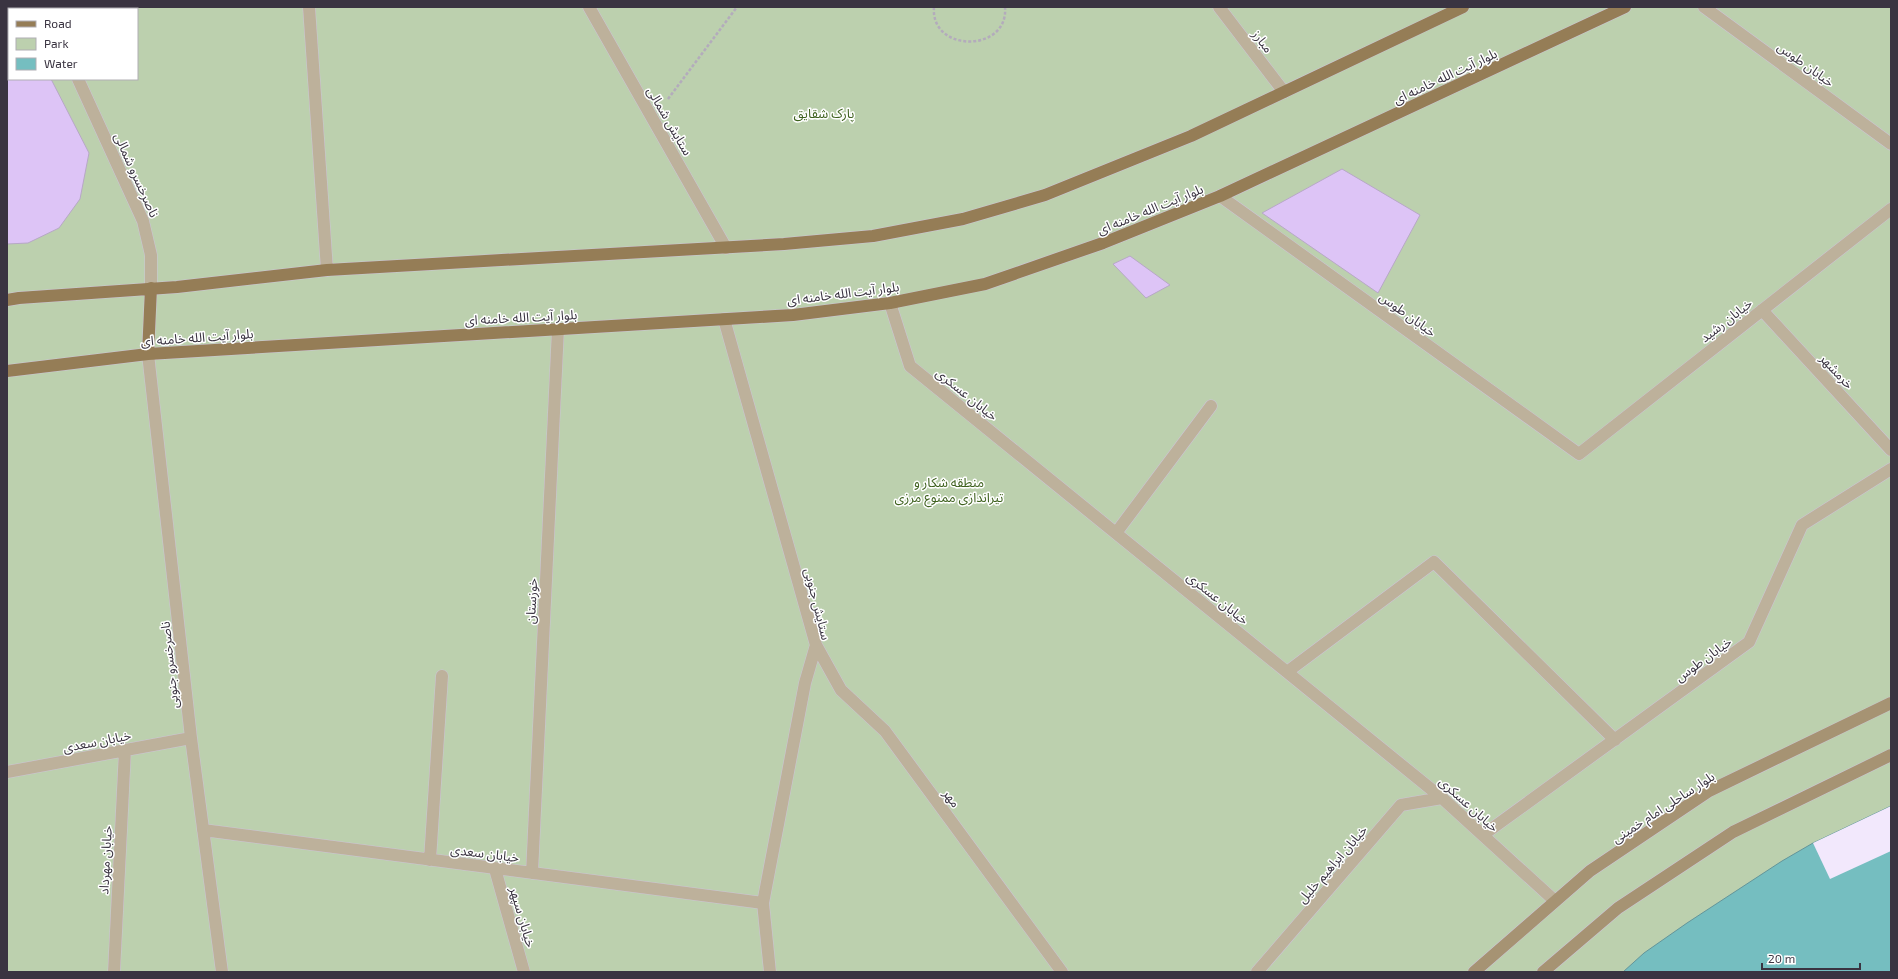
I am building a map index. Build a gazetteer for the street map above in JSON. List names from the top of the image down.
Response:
{
  "streets": {
    "main road": ["بلوار آیت الله خامنه ای", "بلوار ساحلی امام خمینی"],
    "street": [
      "مبارز",
      "خیابان طوس",
      "ستایش شمالی",
      "ناصرخسرو شمالی",
      "خیابان رشید",
      "خرمشهر",
      "خیابان عسکری",
      "خوزستان",
      "ستایش جنوبی",
      "ناصرخسرو جنوبی",
      "خیابان سعدی",
      "مهر",
      "خیابان مهرداد",
      "خیابان ابراهیم خلیل",
      "خیابان سپهر"
    ]
  },
  "crossings": [
    ["خیابان طوس", "بلوار آیت الله خامنه ای"],
    ["خیابان طوس", "خیابان رشید"],
    ["خیابان طوس", "خیابان عسکری"],
    ["بلوار آیت الله خامنه ای", "خیابان عسکری"],
    ["بلوار آیت الله خامنه ای", "خوزستان"],
    ["بلوار آیت الله خامنه ای", "ستایش جنوبی"],
    ["بلوار آیت الله خامنه ای", "ناصرخسرو جنوبی"],
    ["خیابان رشید", "خرمشهر"],
    ["خیابان عسکری", "بلوار ساحلی امام خمینی"],
    ["خیابان عسکری", "خیابان ابراهیم خلیل"],
    ["خوزستان", "خیابان سعدی"],
    ["ستایش جنوبی", "خیابان سعدی"],
    ["ستایش جنوبی", "مهر"],
    ["ناصرخسرو جنوبی", "خیابان سعدی"],
    ["خیابان سعدی", "خیابان مهرداد"],
    ["خیابان سعدی", "خیابان سپهر"]
  ],
  "parks": ["پارک شقایق", "منطقه شکار و تیراندازی ممنوع مرزی"],
  "legend": ["Road", "Park", "Water"],
  "scale_bar": "20 m"
}
